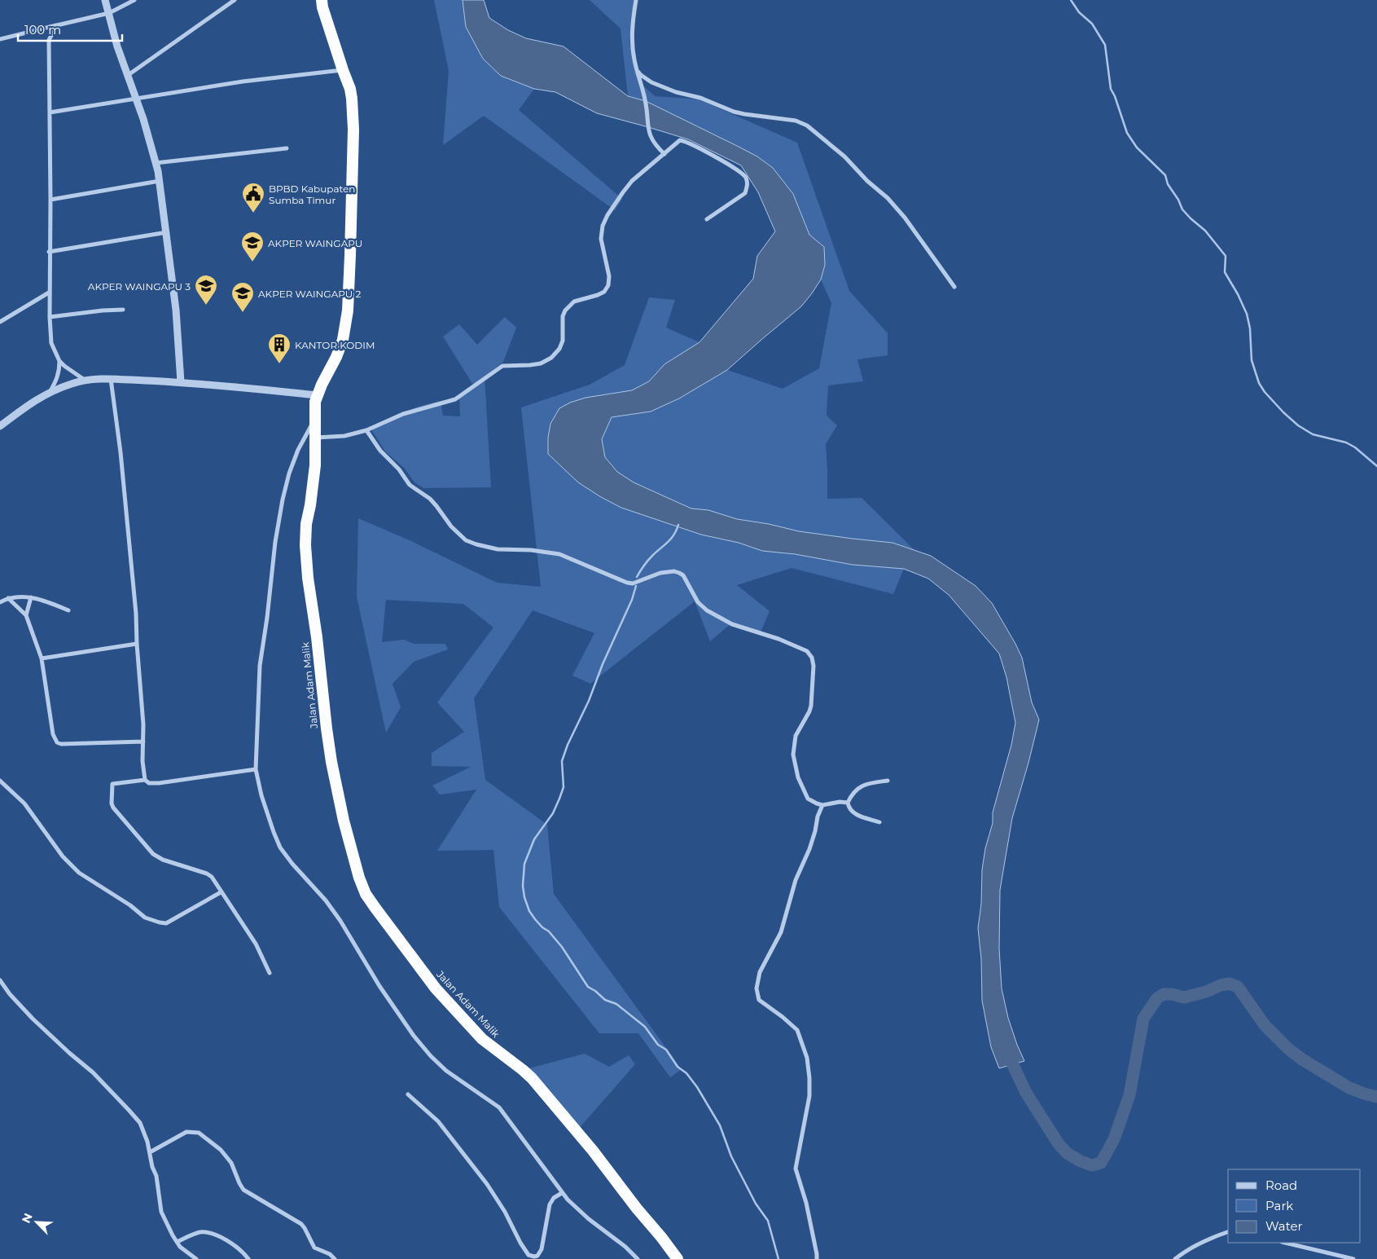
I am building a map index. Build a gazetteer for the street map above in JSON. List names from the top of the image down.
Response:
{
  "streets": {
    "highway": ["Jalan Adam Malik"]
  },
  "places": {
    "public building": ["BPBD Kabupaten Sumba Timur"],
    "school or university": ["AKPER WAINGAPU", "AKPER WAINGAPU 3", "AKPER WAINGAPU 2"],
    "building": ["KANTOR KODIM"]
  },
  "legend": ["Road", "Park", "Water"],
  "scale_bar": "100 m",
  "north": "top left"
}
